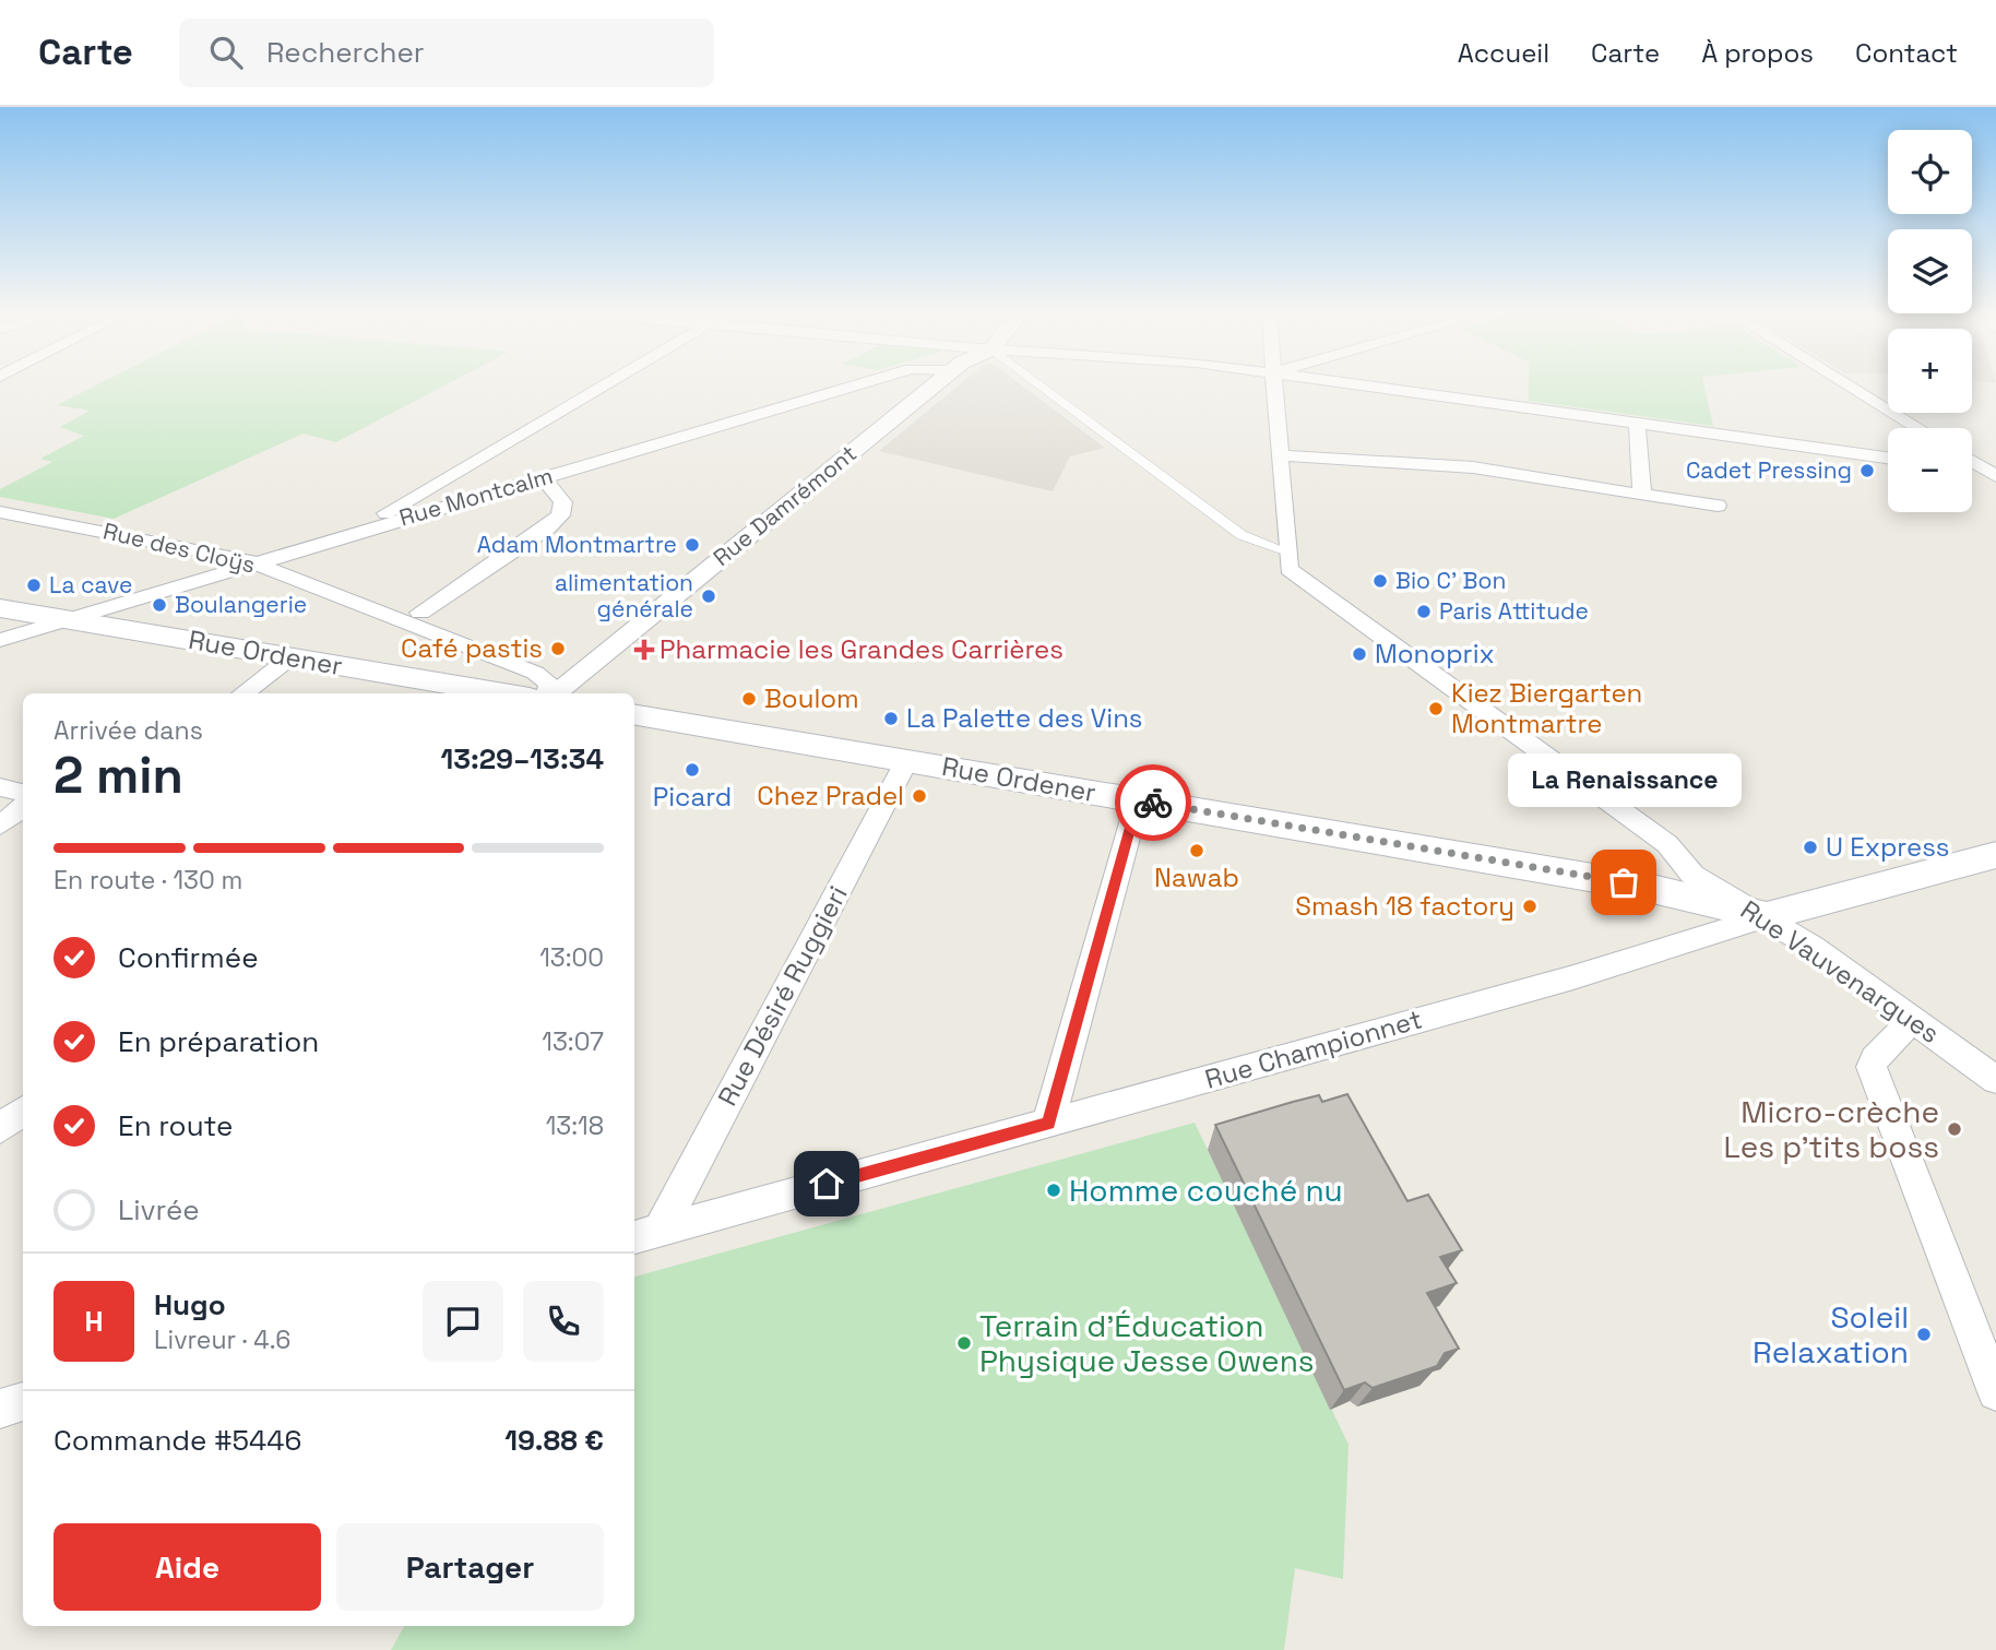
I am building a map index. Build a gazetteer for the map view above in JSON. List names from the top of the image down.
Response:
{
  "streets": {
    "main road": ["Rue Ordener", "Rue Championnet"],
    "street": [
      "Rue Montcalm",
      "Rue Damrémont",
      "Rue des Cloÿs",
      "Rue Vauvenargues",
      "Rue Désiré Ruggieri"
    ]
  },
  "crossings": [
    ["Rue Montcalm", "Rue des Cloÿs"],
    ["Rue Montcalm", "Rue Ordener"],
    ["Rue Ordener", "Rue Vauvenargues"],
    ["Rue Ordener", "Rue Désiré Ruggieri"],
    ["Rue Ordener", "Rue Championnet"],
    ["Rue Vauvenargues", "Rue Championnet"],
    ["Rue Désiré Ruggieri", "Rue Championnet"]
  ],
  "places": {
    "other": [
      "Cadet Pressing",
      "Adam Montmartre",
      "Bio C' Bon",
      "La cave",
      "alimentation générale",
      "Boulangerie",
      "Paris Attitude",
      "Café pastis",
      "Monoprix",
      "Boulom",
      "Kiez Biergarten Montmartre",
      "La Palette des Vins",
      "Picard",
      "Chez Pradel",
      "U Express",
      "Nawab",
      "La Renaissance",
      "Smash 18 factory",
      "Micro-crèche Les p'tits boss",
      "Homme couché nu",
      "Soleil Relaxation",
      "Terrain d'Éducation Physique Jesse Owens"
    ],
    "health": ["Pharmacie les Grandes Carrières"]
  },
  "page": {
    "header": "Carte",
    "search": "Rechercher",
    "nav": [
      "Accueil",
      "Carte",
      "À propos",
      "Contact"
    ],
    "map_buttons": ["+", "−"],
    "heading": ["2 min", "Arrivée dans", "13:29–13:34"],
    "panel": [
      "Hugo",
      "Livreur · 4.6",
      "Commande #5446",
      "19.88 €"
    ],
    "bubble": "La Renaissance",
    "bar": "En route · 130 m",
    "list": [
      ["Confirmée", "13:00"],
      ["En préparation", "13:07"],
      ["En route", "13:18"],
      "Livrée"
    ],
    "round": "H",
    "buttons": ["Aide", "Partager"]
  }
}
